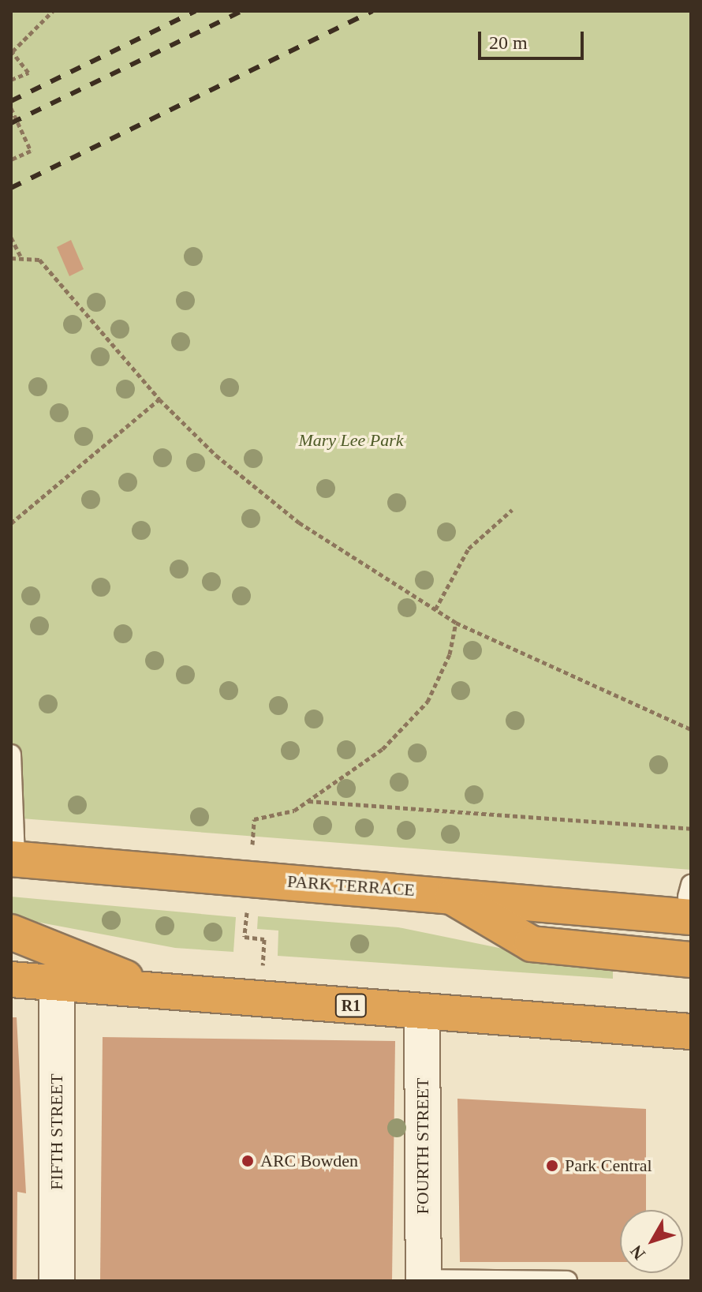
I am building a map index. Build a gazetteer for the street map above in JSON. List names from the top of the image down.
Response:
{
  "streets": {
    "highway": ["PARK TERRACE", "R1"],
    "street": ["FIFTH STREET", "FOURTH STREET"]
  },
  "crossings": [
    ["R1", "FIFTH STREET"],
    ["R1", "FOURTH STREET"]
  ],
  "parks": ["Mary Lee Park"],
  "places": ["ARC Bowden", "Park Central"],
  "scale_bar": "20 m",
  "north": "bottom left"
}
